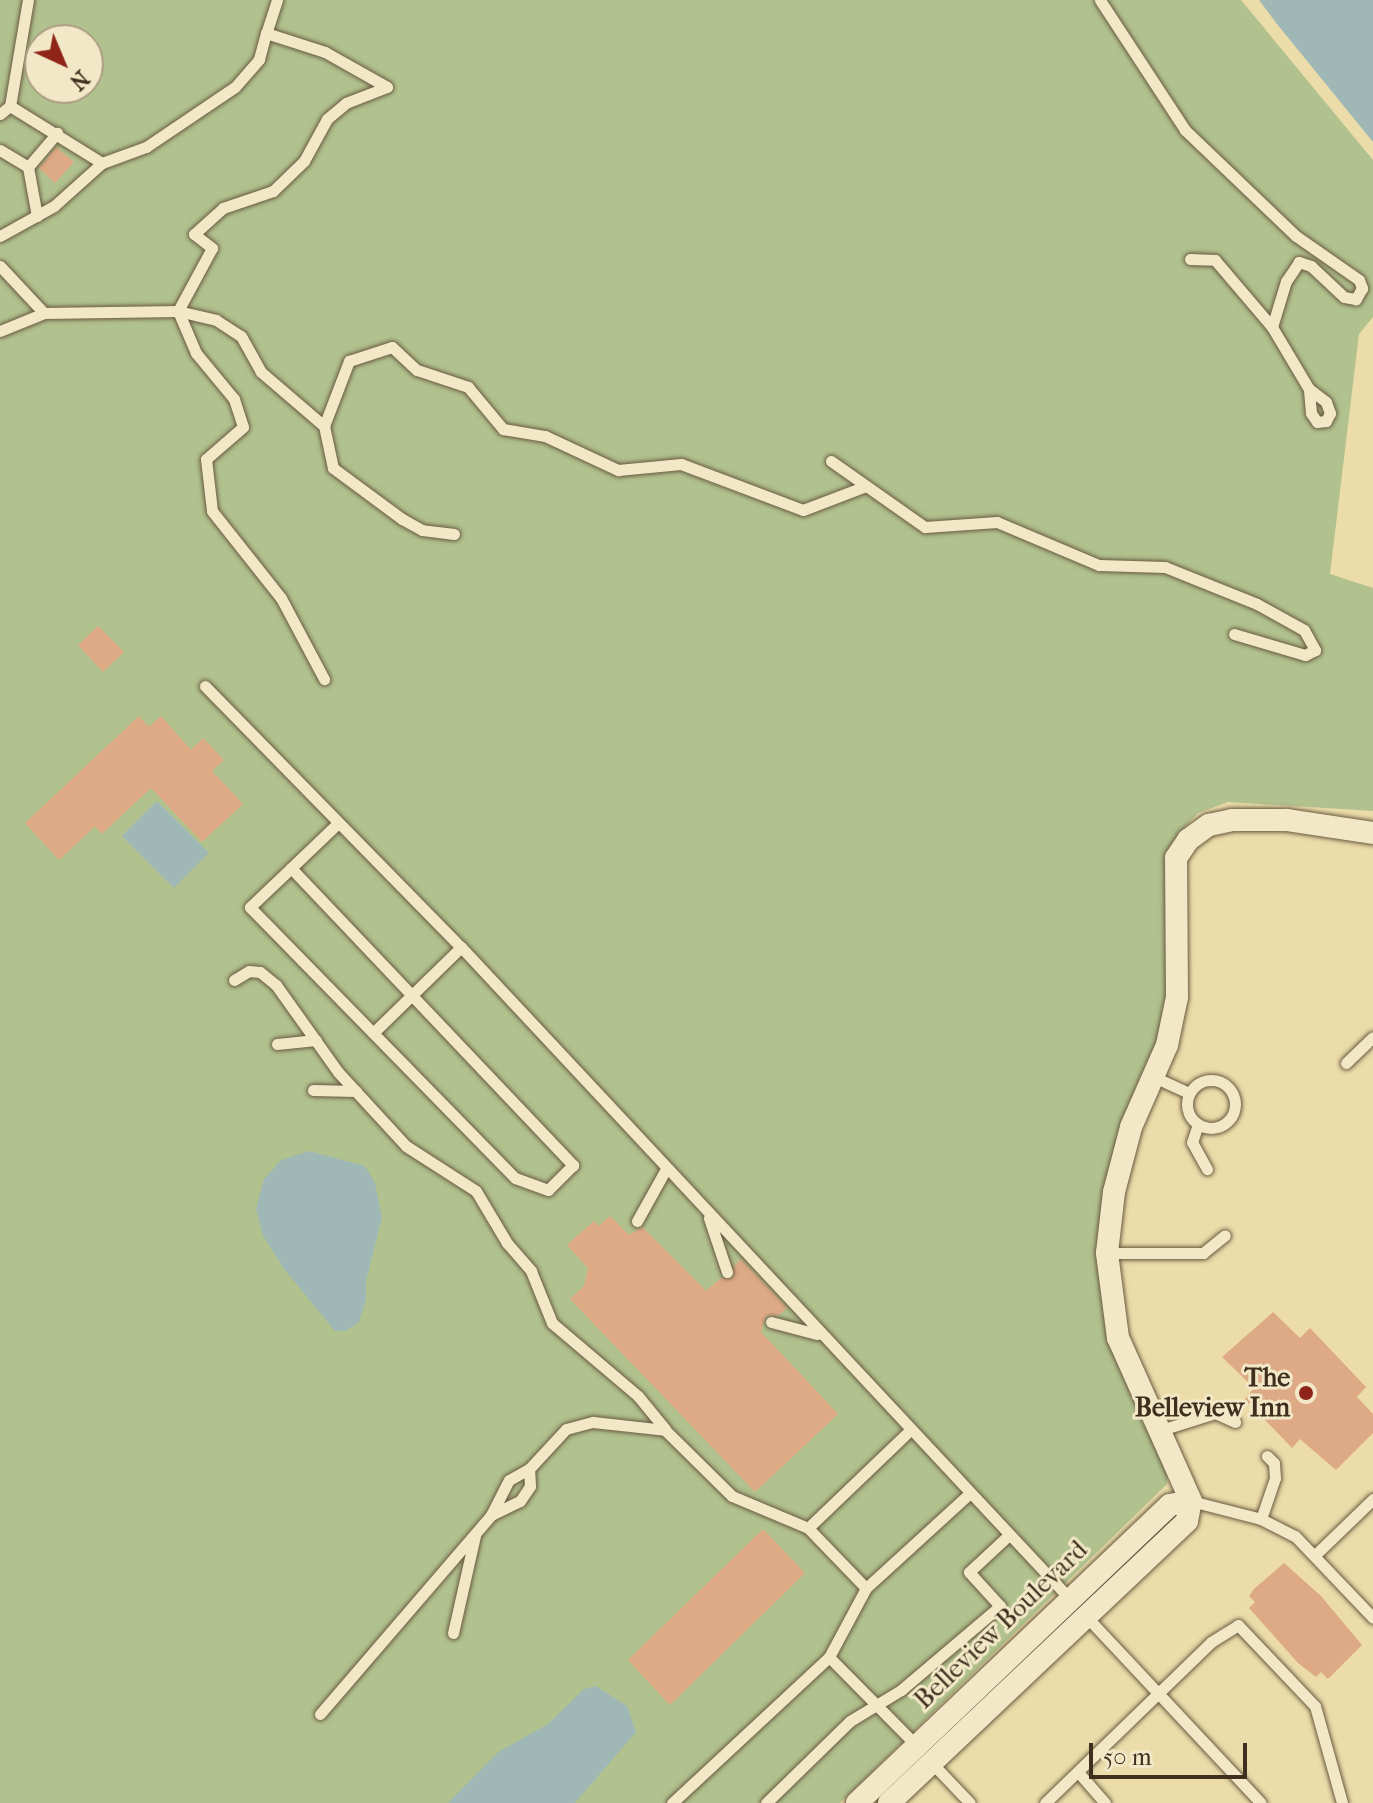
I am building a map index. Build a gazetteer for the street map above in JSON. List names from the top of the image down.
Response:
{
  "streets": {
    "street": ["Belleview Boulevard"]
  },
  "places": ["The Belleview Inn"],
  "scale_bar": "50 m",
  "north": "bottom right"
}
